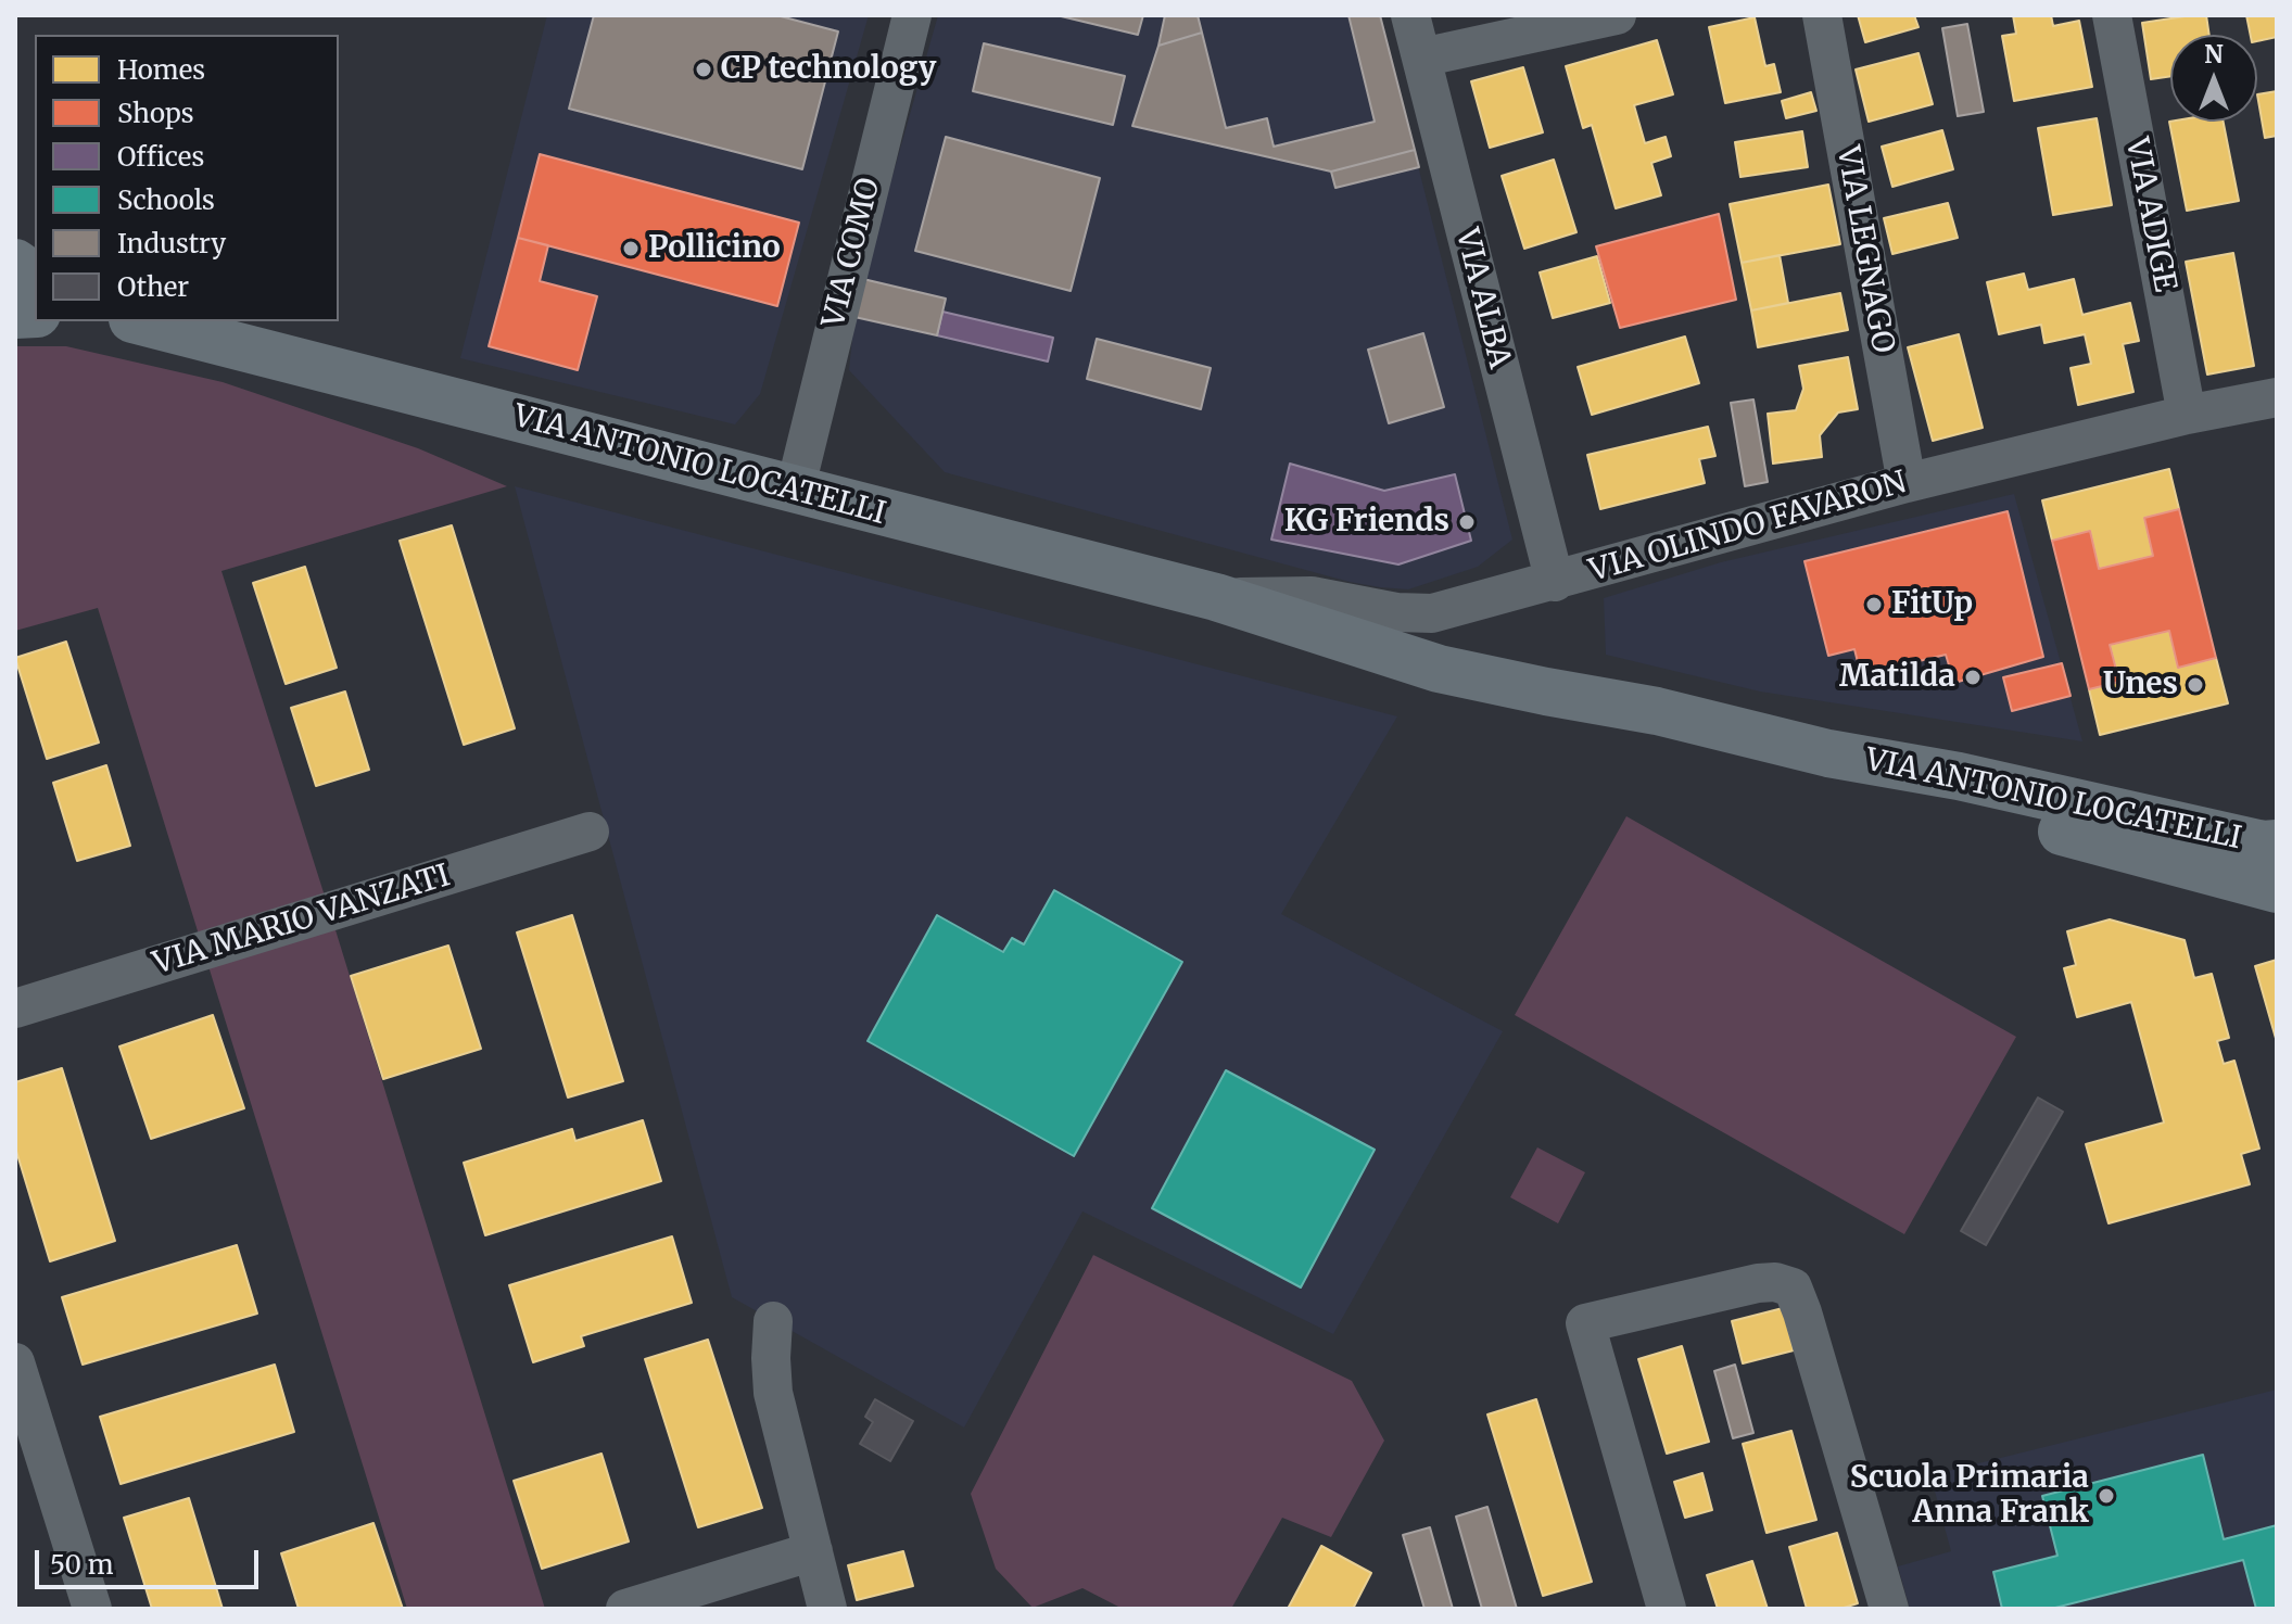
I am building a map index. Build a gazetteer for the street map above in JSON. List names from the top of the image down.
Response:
{
  "streets": {
    "main road": ["VIA ANTONIO LOCATELLI"],
    "street": [
      "VIA ADIGE",
      "VIA LEGNAGO",
      "VIA COMO",
      "VIA ALBA",
      "VIA OLINDO FAVARON",
      "VIA MARIO VANZATI"
    ]
  },
  "crossings": [
    ["VIA ADIGE", "VIA OLINDO FAVARON"],
    ["VIA LEGNAGO", "VIA OLINDO FAVARON"],
    ["VIA COMO", "VIA ANTONIO LOCATELLI"],
    ["VIA ALBA", "VIA OLINDO FAVARON"],
    ["VIA ANTONIO LOCATELLI", "VIA OLINDO FAVARON"]
  ],
  "places": [
    "CP technology",
    "Pollicino",
    "KG Friends",
    "FitUp",
    "Matilda",
    "Unes",
    "Scuola Primaria Anna Frank"
  ],
  "legend": [
    "Homes",
    "Shops",
    "Offices",
    "Schools",
    "Industry",
    "Other"
  ],
  "scale_bar": "50 m",
  "north": "top"
}
